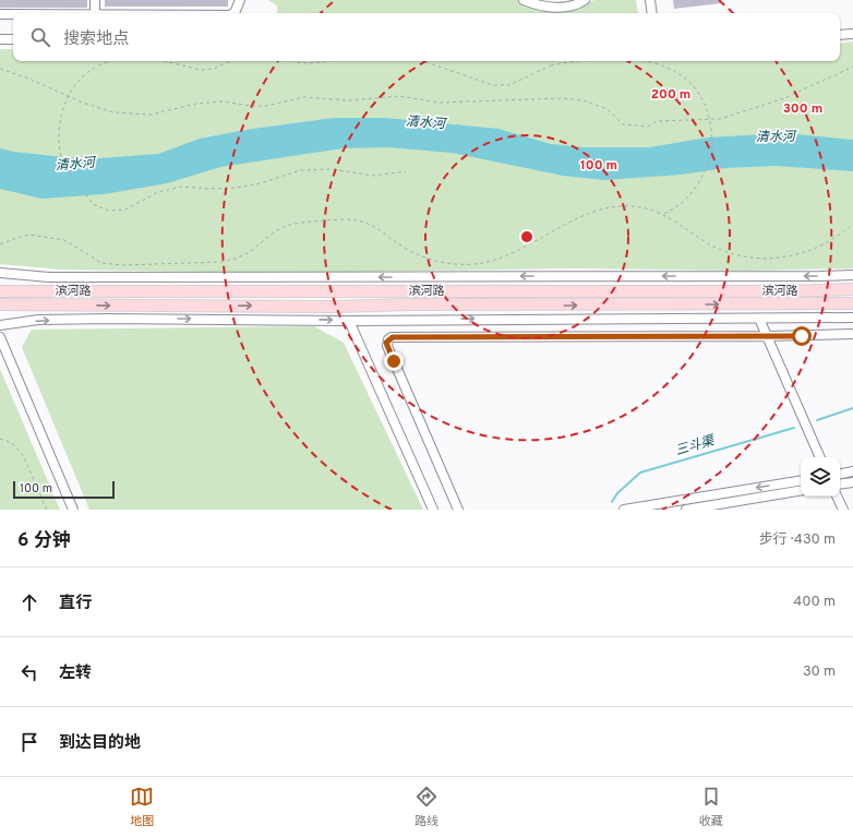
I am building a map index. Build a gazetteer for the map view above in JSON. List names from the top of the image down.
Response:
{
  "streets": {
    "main road": ["滨河路"]
  },
  "water": ["清水河", "三斗渠"],
  "scale_bar": "100 m",
  "page": {
    "search": "搜索地点",
    "scale": "100 m",
    "heading": ["6 分钟", "步行 · 430 m"],
    "list": [
      ["直行", "400 m"],
      ["左转", "30 m"],
      "到达目的地"
    ],
    "nav": ["地图", "路线", "收藏"]
  },
  "rings": ["200 m", "300 m", "100 m"]
}
